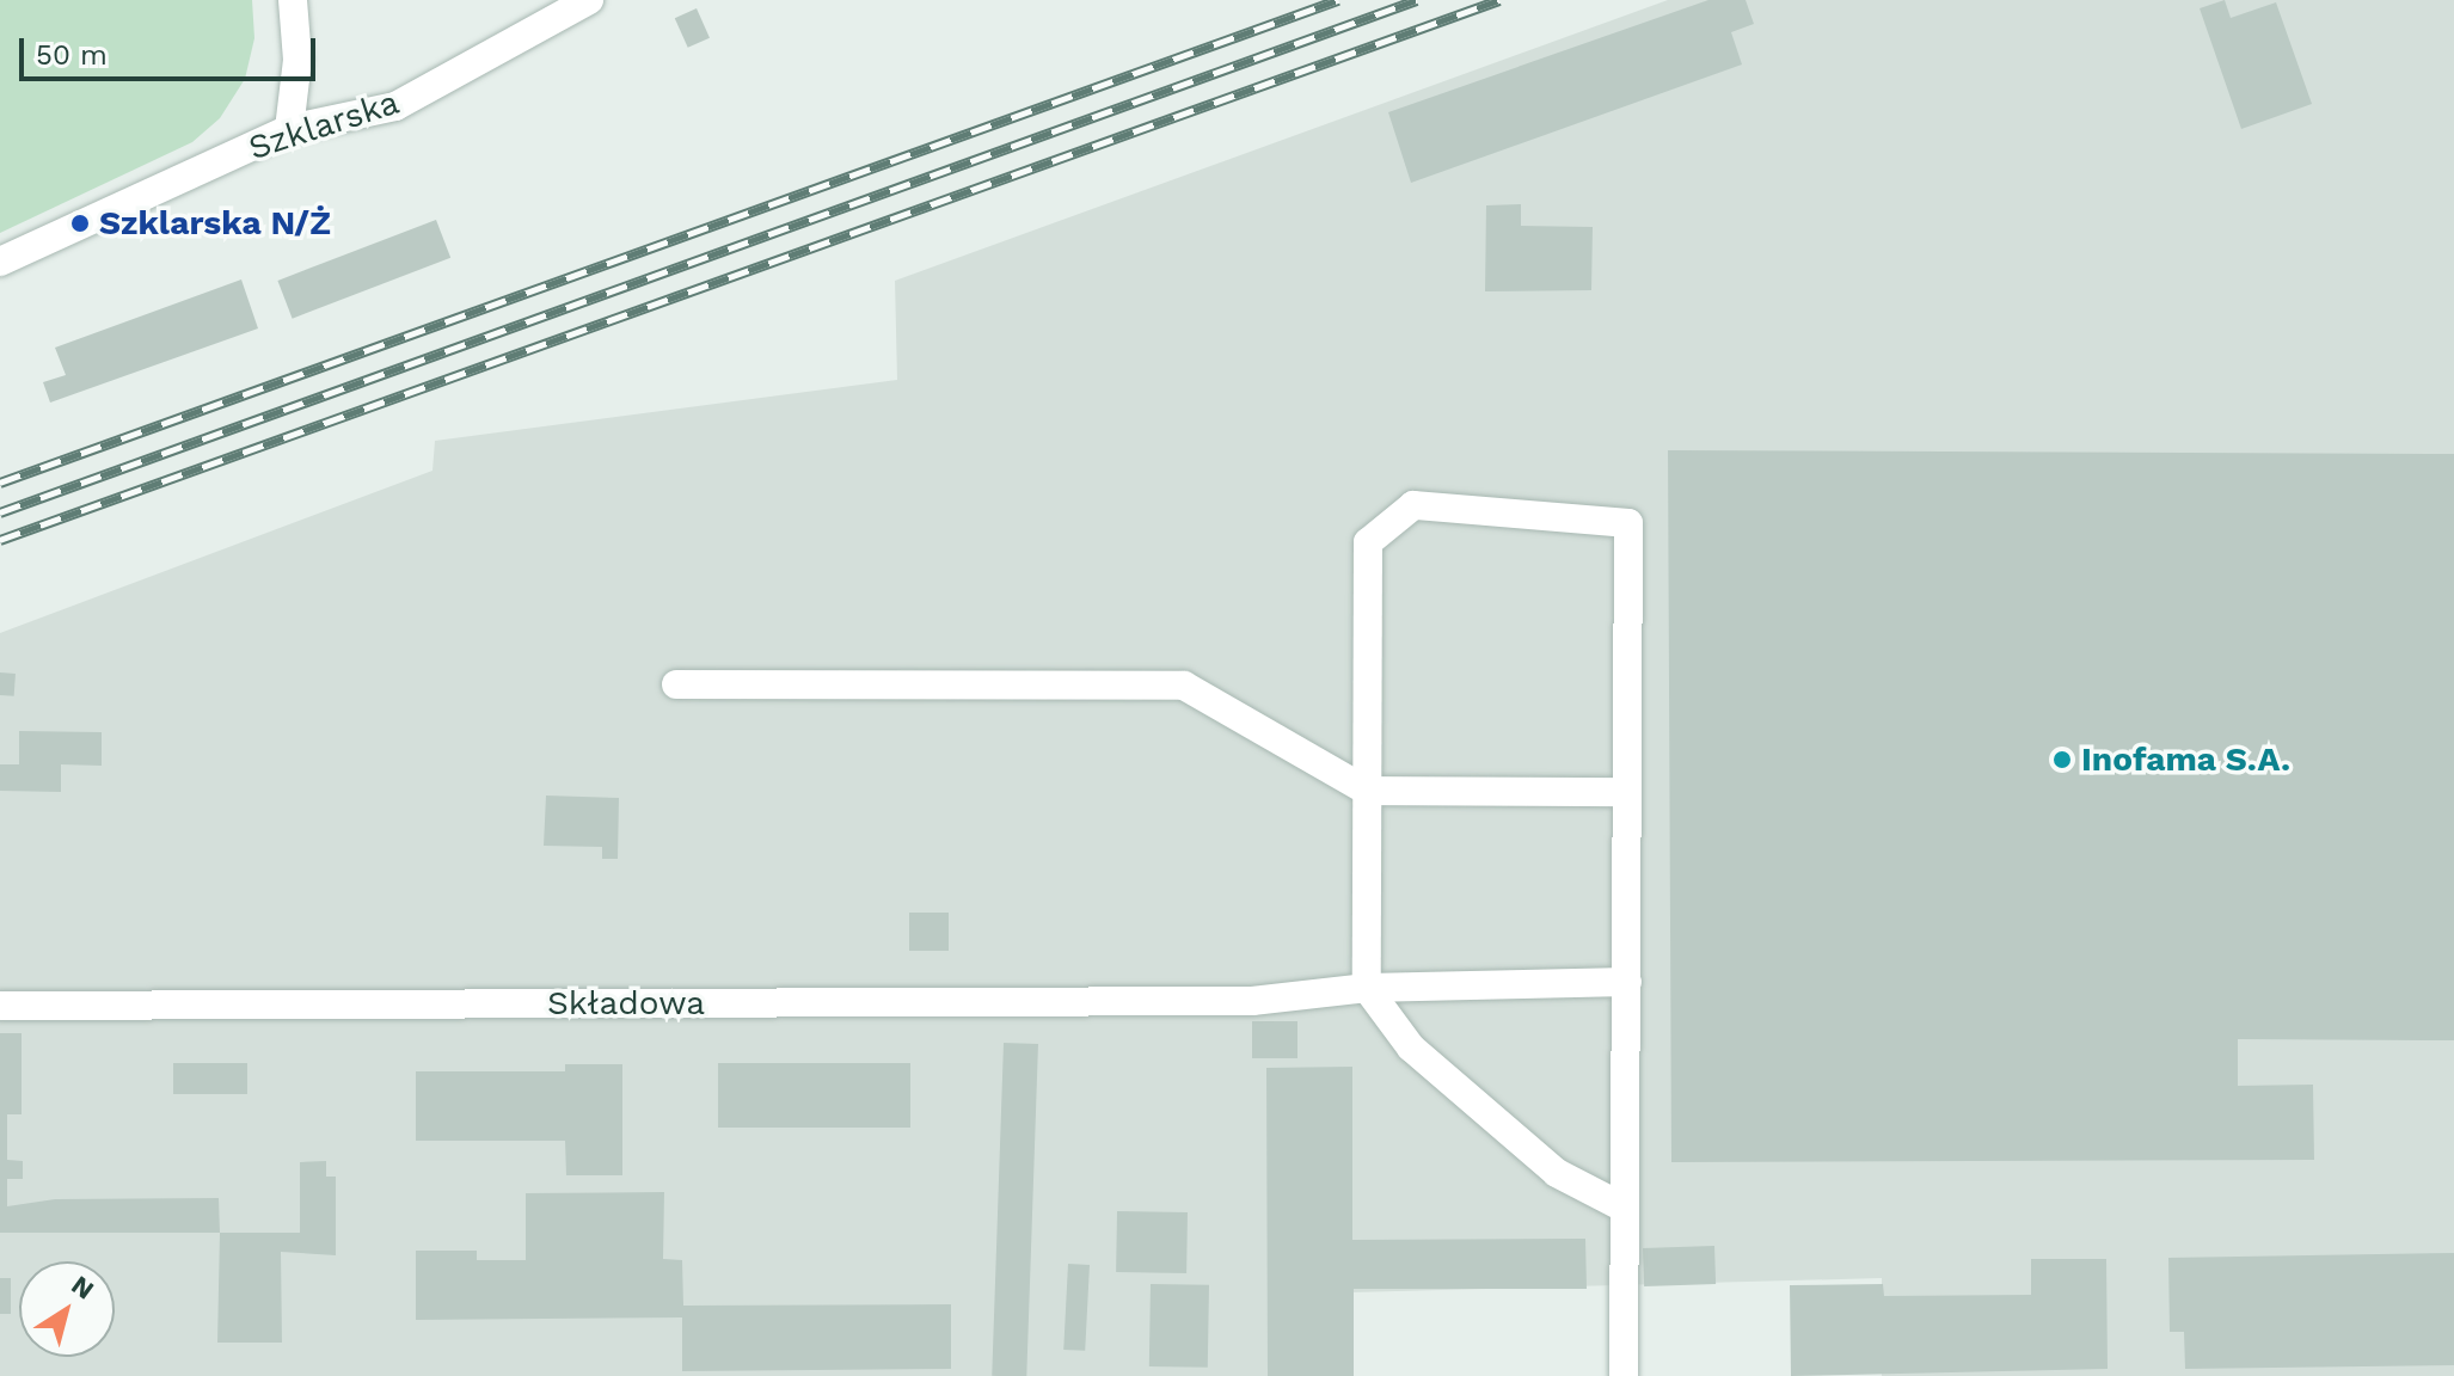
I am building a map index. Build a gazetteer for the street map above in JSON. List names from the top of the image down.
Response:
{
  "streets": {
    "street": ["Szklarska", "Składowa"]
  },
  "places": ["Szklarska N/Ż", "Inofama S.A."],
  "scale_bar": "50 m",
  "north": "top right"
}
